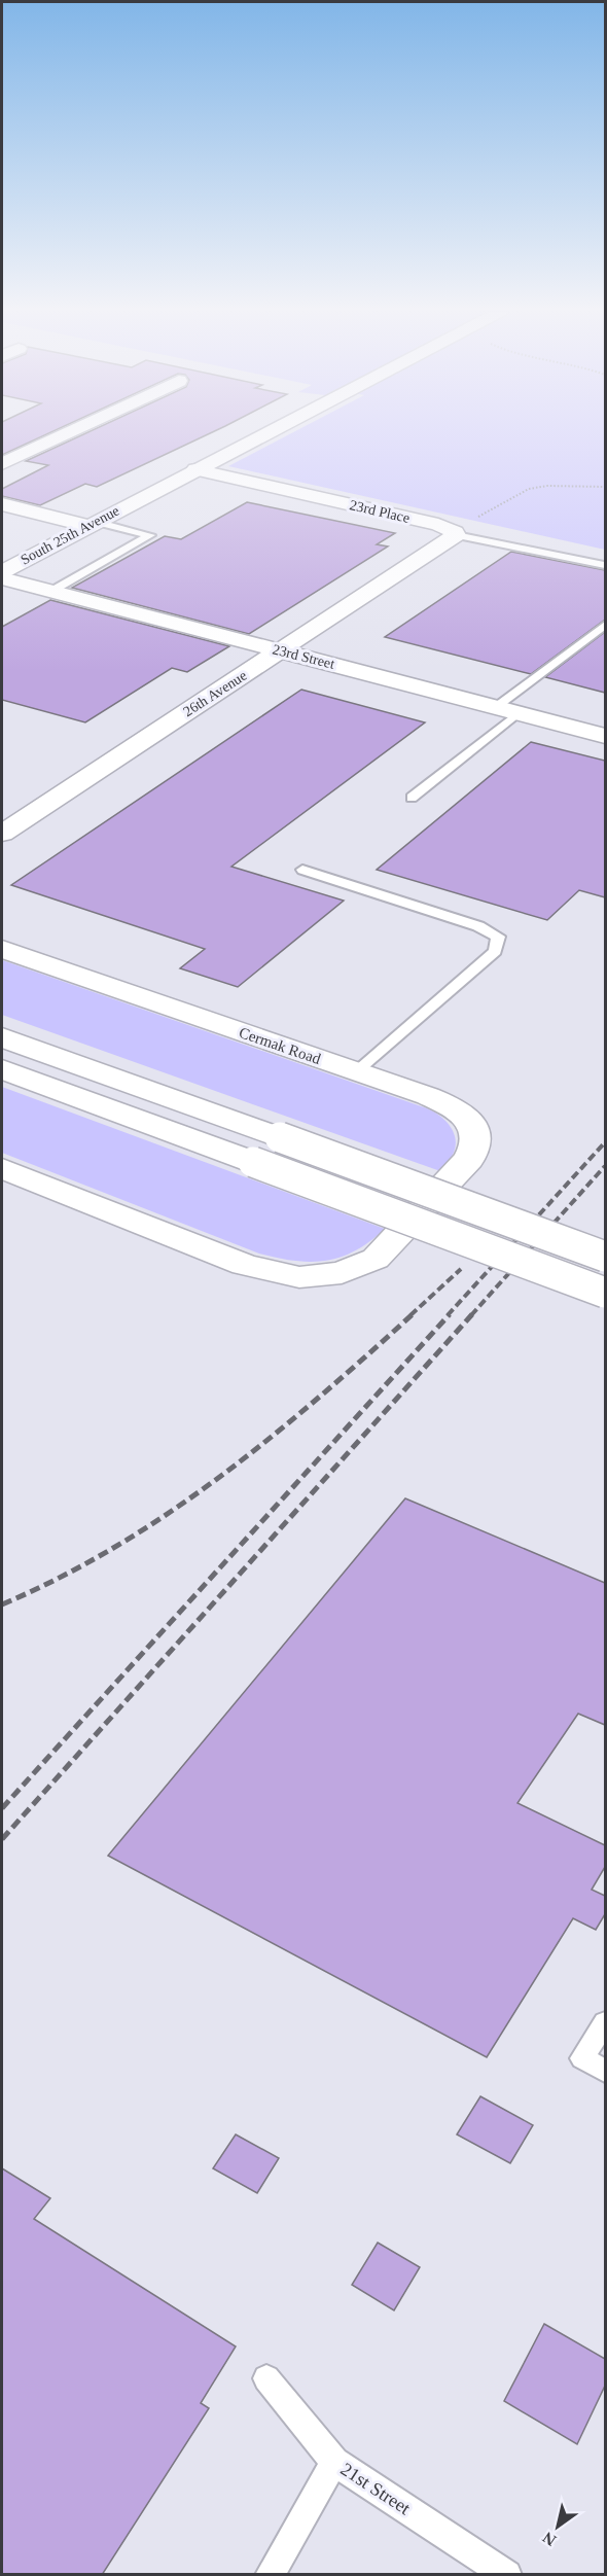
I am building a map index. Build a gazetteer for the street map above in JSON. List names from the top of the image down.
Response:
{
  "streets": {
    "street": [
      "23rd Place",
      "South 25th Avenue",
      "23rd Street",
      "26th Avenue",
      "Cermak Road"
    ],
    "lane": ["21st Street"]
  },
  "crossings": [
    ["23rd Place", "South 25th Avenue"],
    ["23rd Place", "26th Avenue"],
    ["23rd Street", "26th Avenue"]
  ],
  "north": "bottom left"
}
